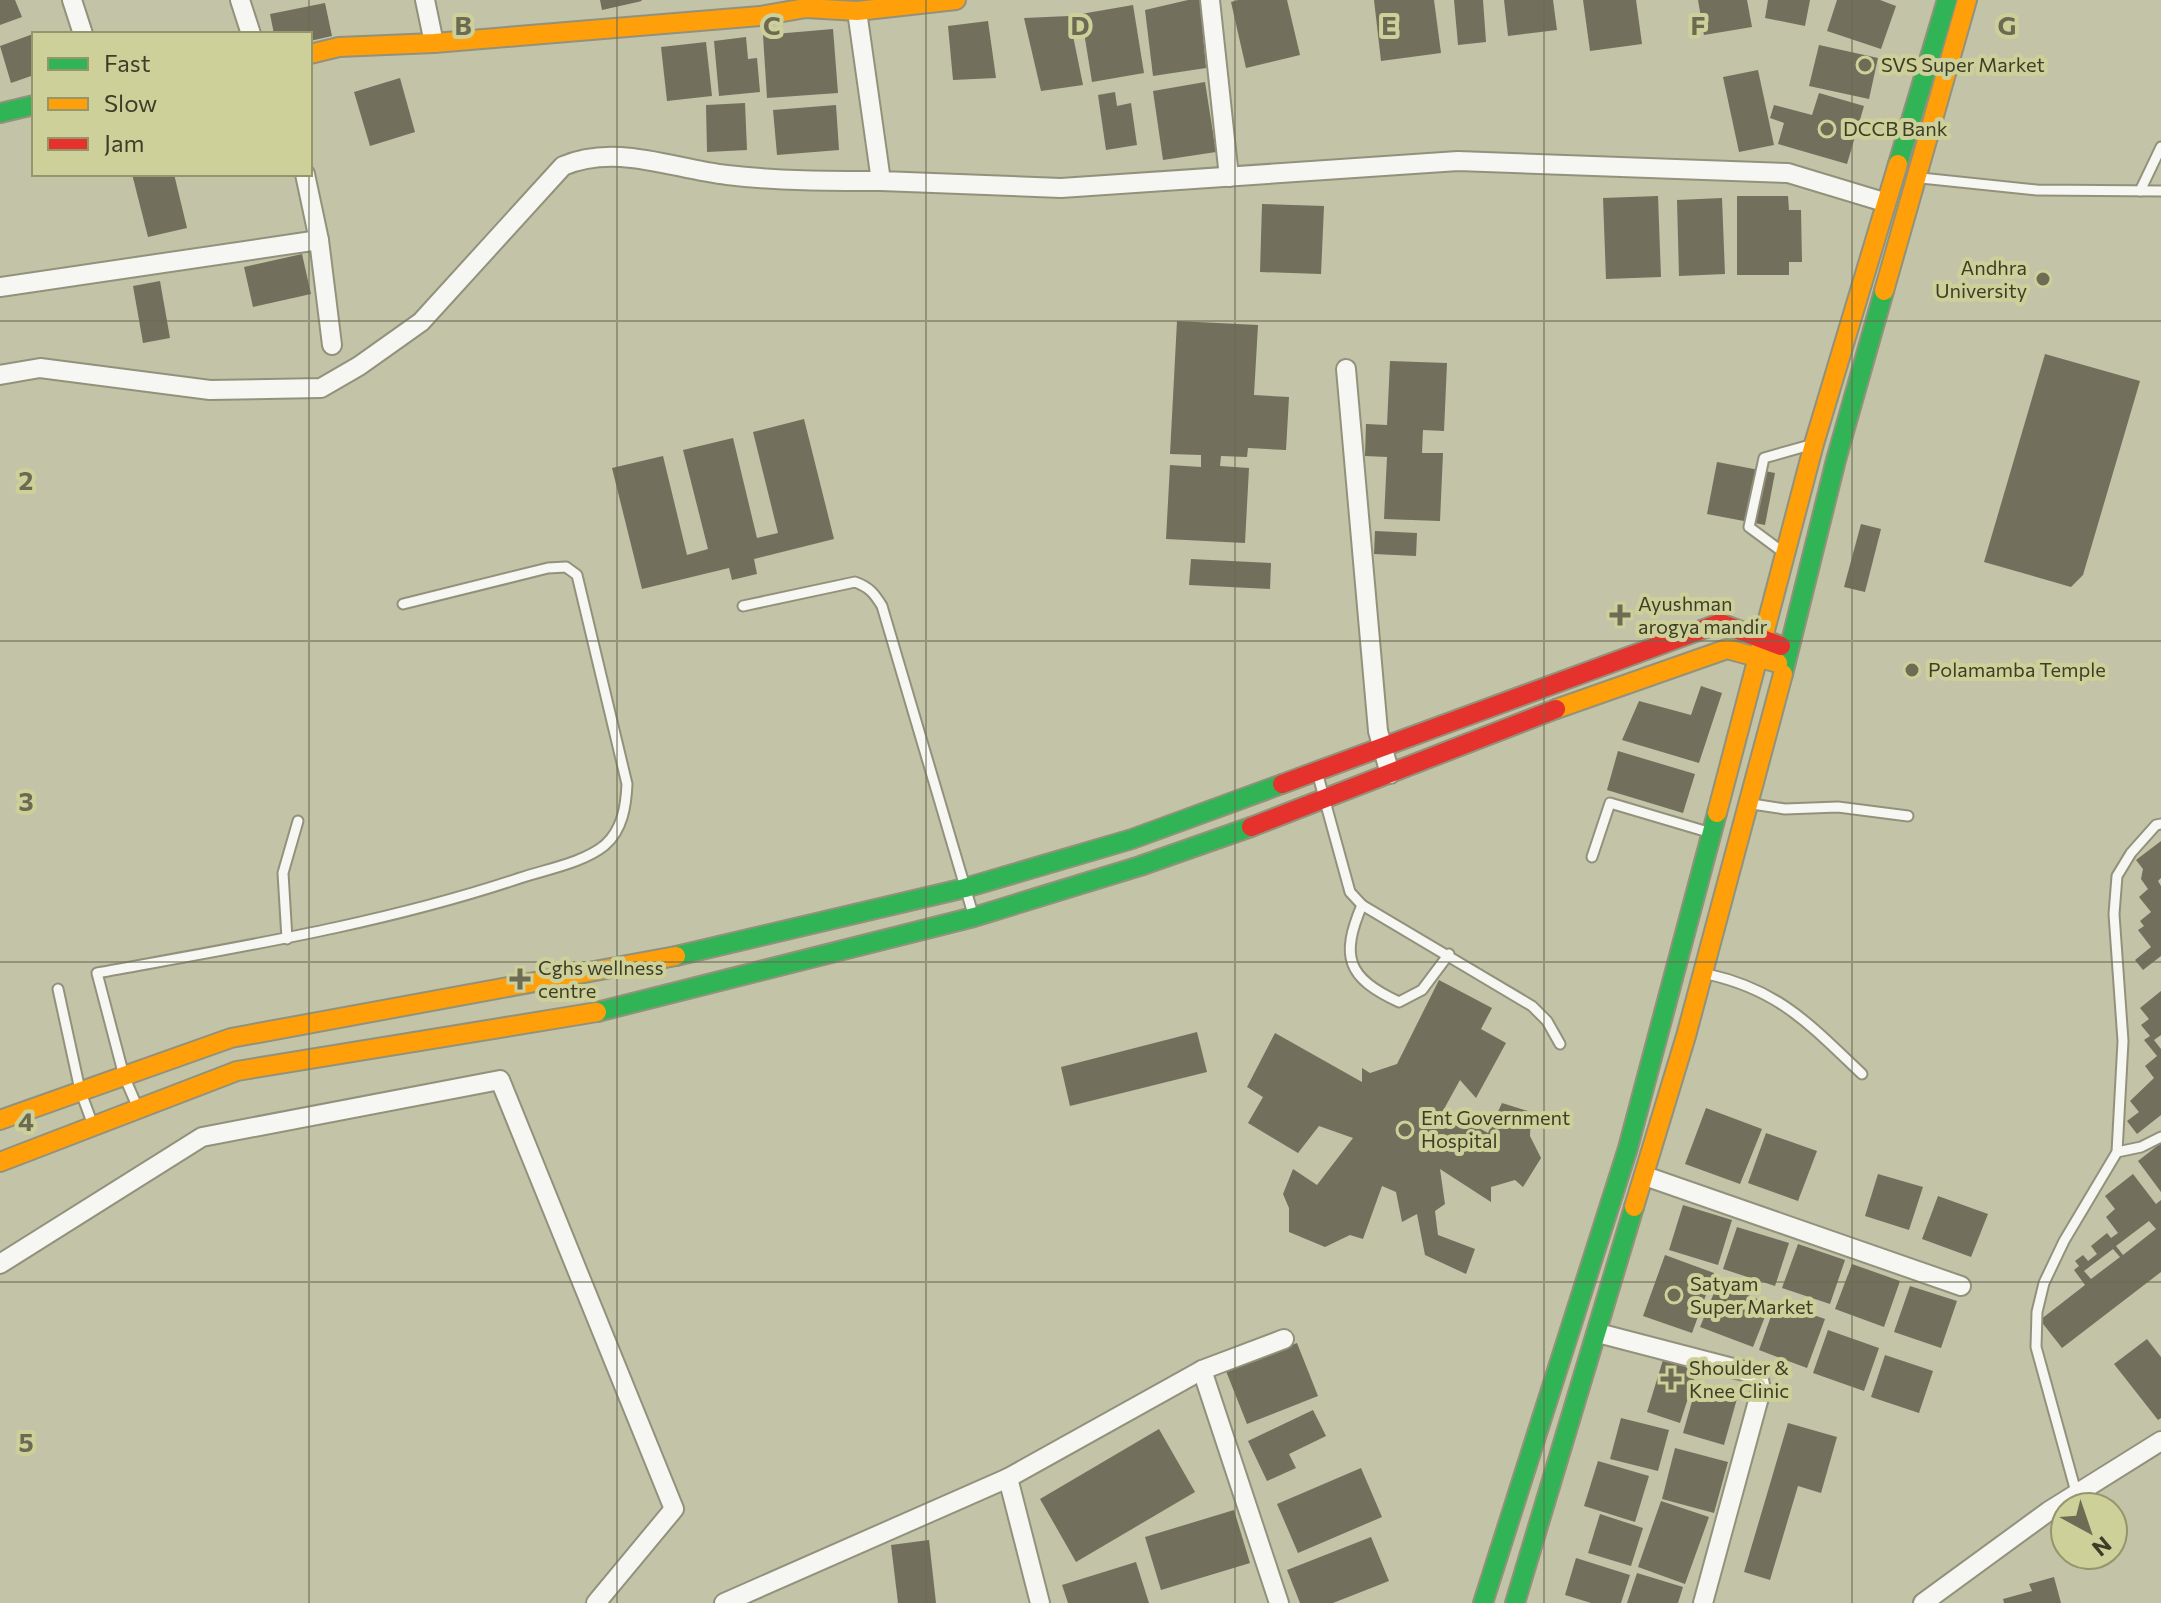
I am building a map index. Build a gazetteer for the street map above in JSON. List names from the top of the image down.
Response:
{
  "places": {
    "other": [
      "SVS Super Market",
      "DCCB Bank",
      "Andhra University",
      "Polamamba Temple",
      "Ent Government Hospital",
      "Satyam Super Market"
    ],
    "health": ["Ayushman arogya mandir", "Cghs wellness centre", "Shoulder & Knee Clinic"]
  },
  "legend": ["Fast", "Slow", "Jam"],
  "north": "bottom right",
  "grid": {
    "columns": [
      "B",
      "C",
      "D",
      "E",
      "F",
      "G"
    ],
    "rows": [
      "2",
      "3",
      "4",
      "5"
    ]
  }
}
